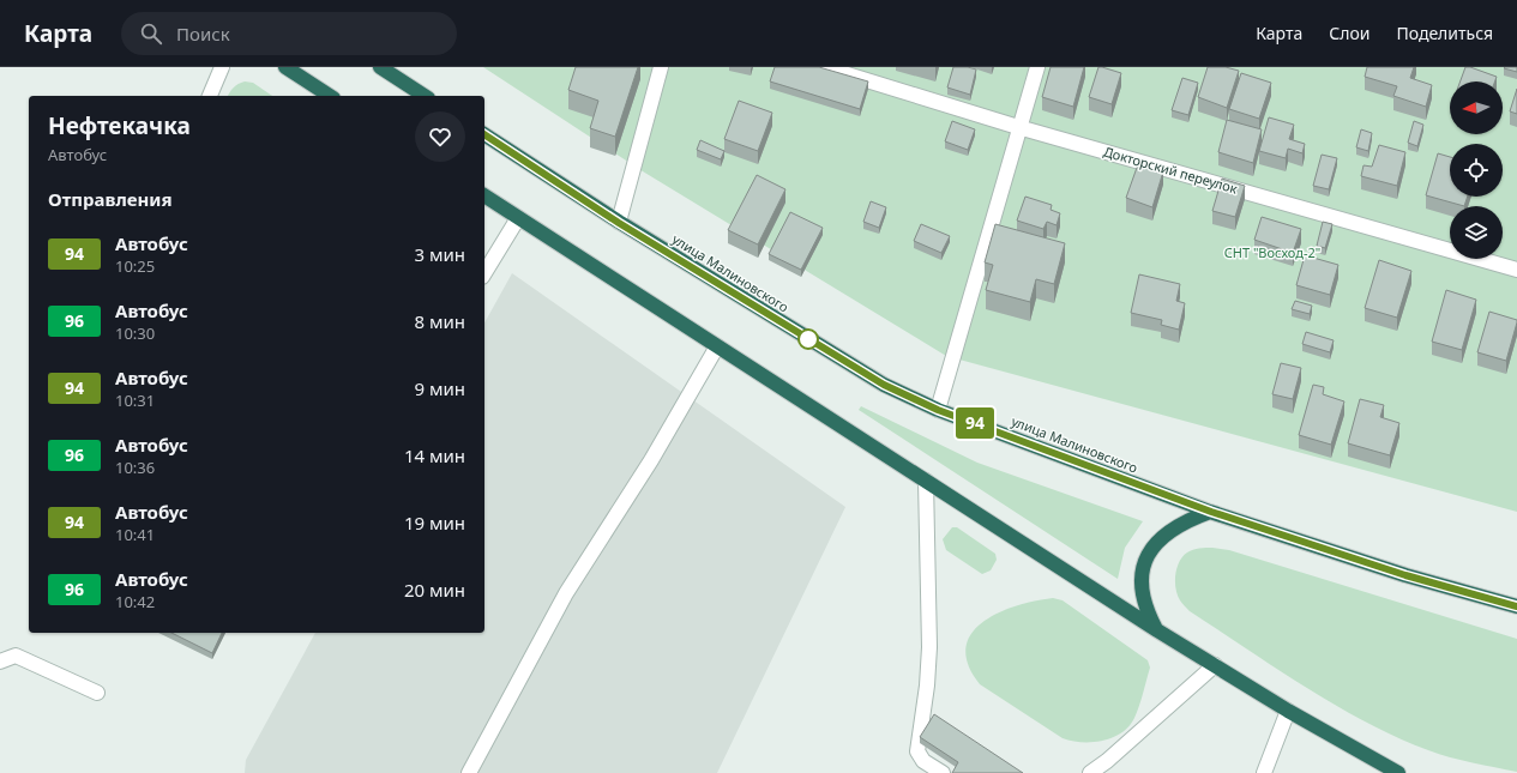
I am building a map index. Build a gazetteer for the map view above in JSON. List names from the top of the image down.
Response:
{
  "streets": {
    "highway": ["улица Малиновского"],
    "street": ["Докторский переулок"]
  },
  "parks": ["СНТ \"Восход-2\""],
  "lines": ["bus line 94"],
  "north": "left",
  "page": {
    "header": "Карта",
    "search": "Поиск",
    "nav": ["Карта", "Слои", "Поделиться"],
    "on_map": "94",
    "heading": [
      ["Нефтекачка", "Автобус"],
      "Отправления"
    ],
    "list": [
      {
        "mark": "94",
        "name": "Автобус",
        "note": "10:25",
        "value": "3 мин"
      },
      {
        "mark": "96",
        "name": "Автобус",
        "note": "10:30",
        "value": "8 мин"
      },
      {
        "mark": "94",
        "name": "Автобус",
        "note": "10:31",
        "value": "9 мин"
      },
      {
        "mark": "96",
        "name": "Автобус",
        "note": "10:36",
        "value": "14 мин"
      },
      {
        "mark": "94",
        "name": "Автобус",
        "note": "10:41",
        "value": "19 мин"
      },
      {
        "mark": "96",
        "name": "Автобус",
        "note": "10:42",
        "value": "20 мин"
      }
    ]
  }
}
